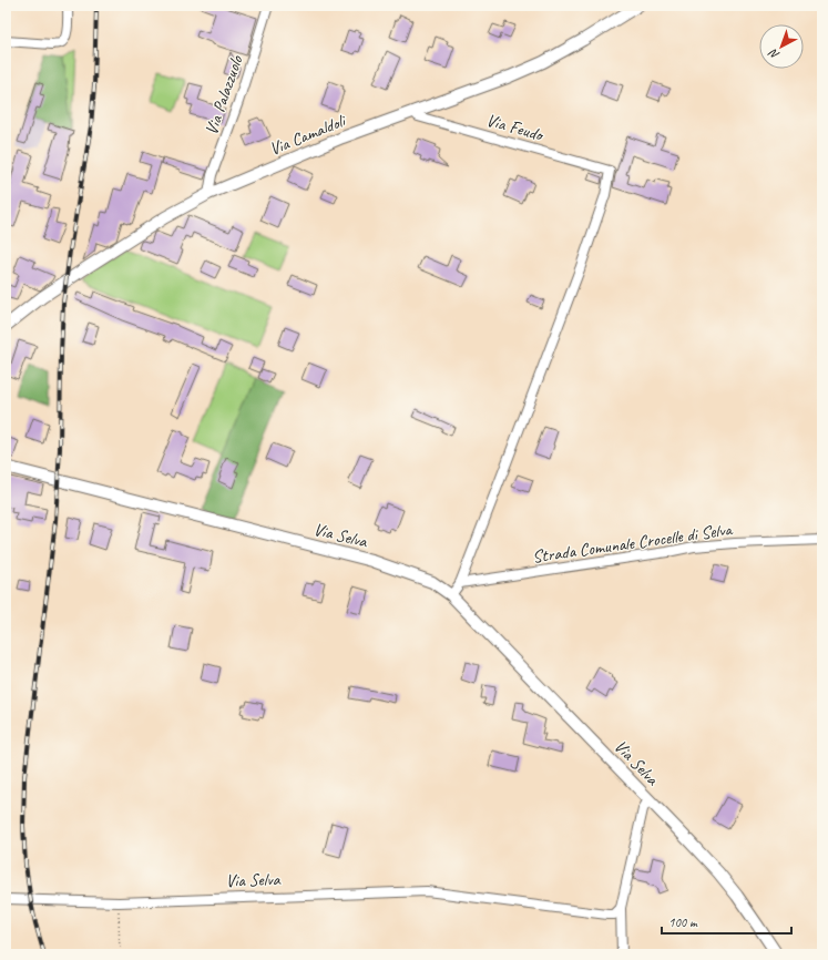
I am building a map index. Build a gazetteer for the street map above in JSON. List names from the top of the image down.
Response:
{
  "streets": {
    "street": [
      "Via Palazzuolo",
      "Via Feudo",
      "Via Camaldoli",
      "Via Selva",
      "Strada Comunale Crocelle di Selva"
    ]
  },
  "crossings": [
    ["Via Palazzuolo", "Via Camaldoli"],
    ["Via Feudo", "Via Camaldoli"],
    ["Via Feudo", "Strada Comunale Crocelle di Selva"]
  ],
  "scale_bar": "100 m",
  "north": "bottom left"
}
